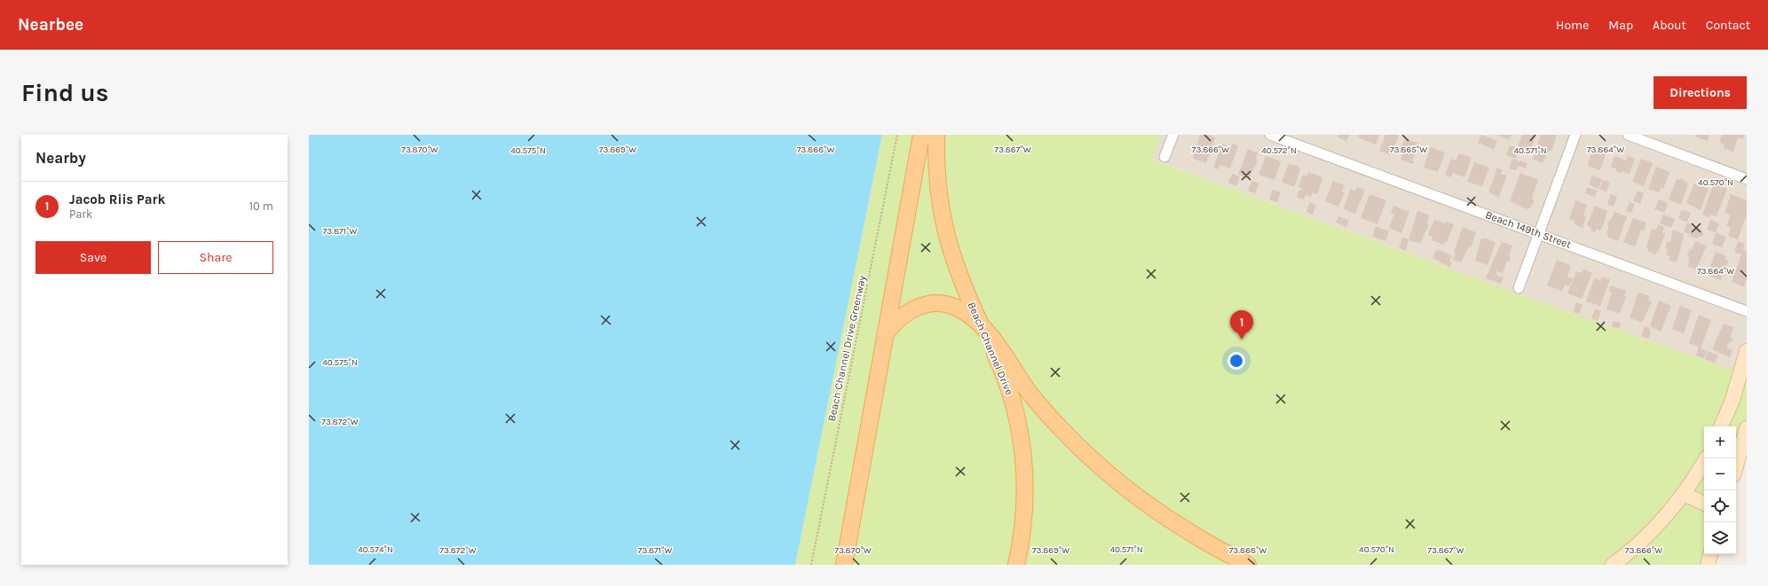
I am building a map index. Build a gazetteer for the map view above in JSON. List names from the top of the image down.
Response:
{
  "streets": {
    "main road": ["Beach Channel Drive"],
    "street": ["Beach 149th Street"],
    "path": ["Beach Channel Drive Greenway"]
  },
  "page": {
    "header": "Nearbee",
    "nav": [
      "Home",
      "Map",
      "About",
      "Contact"
    ],
    "buttons": [
      "Directions",
      ["Save", "Share"]
    ],
    "title": "Find us",
    "heading": "Nearby",
    "list": [
      {
        "mark": "1",
        "name": "Jacob Riis Park",
        "note": "Park",
        "value": "10 m"
      }
    ],
    "pins": "1",
    "map_buttons": ["+", "−"]
  },
  "coordinates": [
    "73.870°W",
    "73.869°W",
    "73.868°W",
    "73.867°W",
    "73.866°W",
    "73.865°W",
    "73.864°W",
    "40.575°N",
    "40.572°N",
    "40.571°N",
    "40.570°N",
    "73.871°W",
    "73.872°W",
    "40.574°N"
  ]
}
